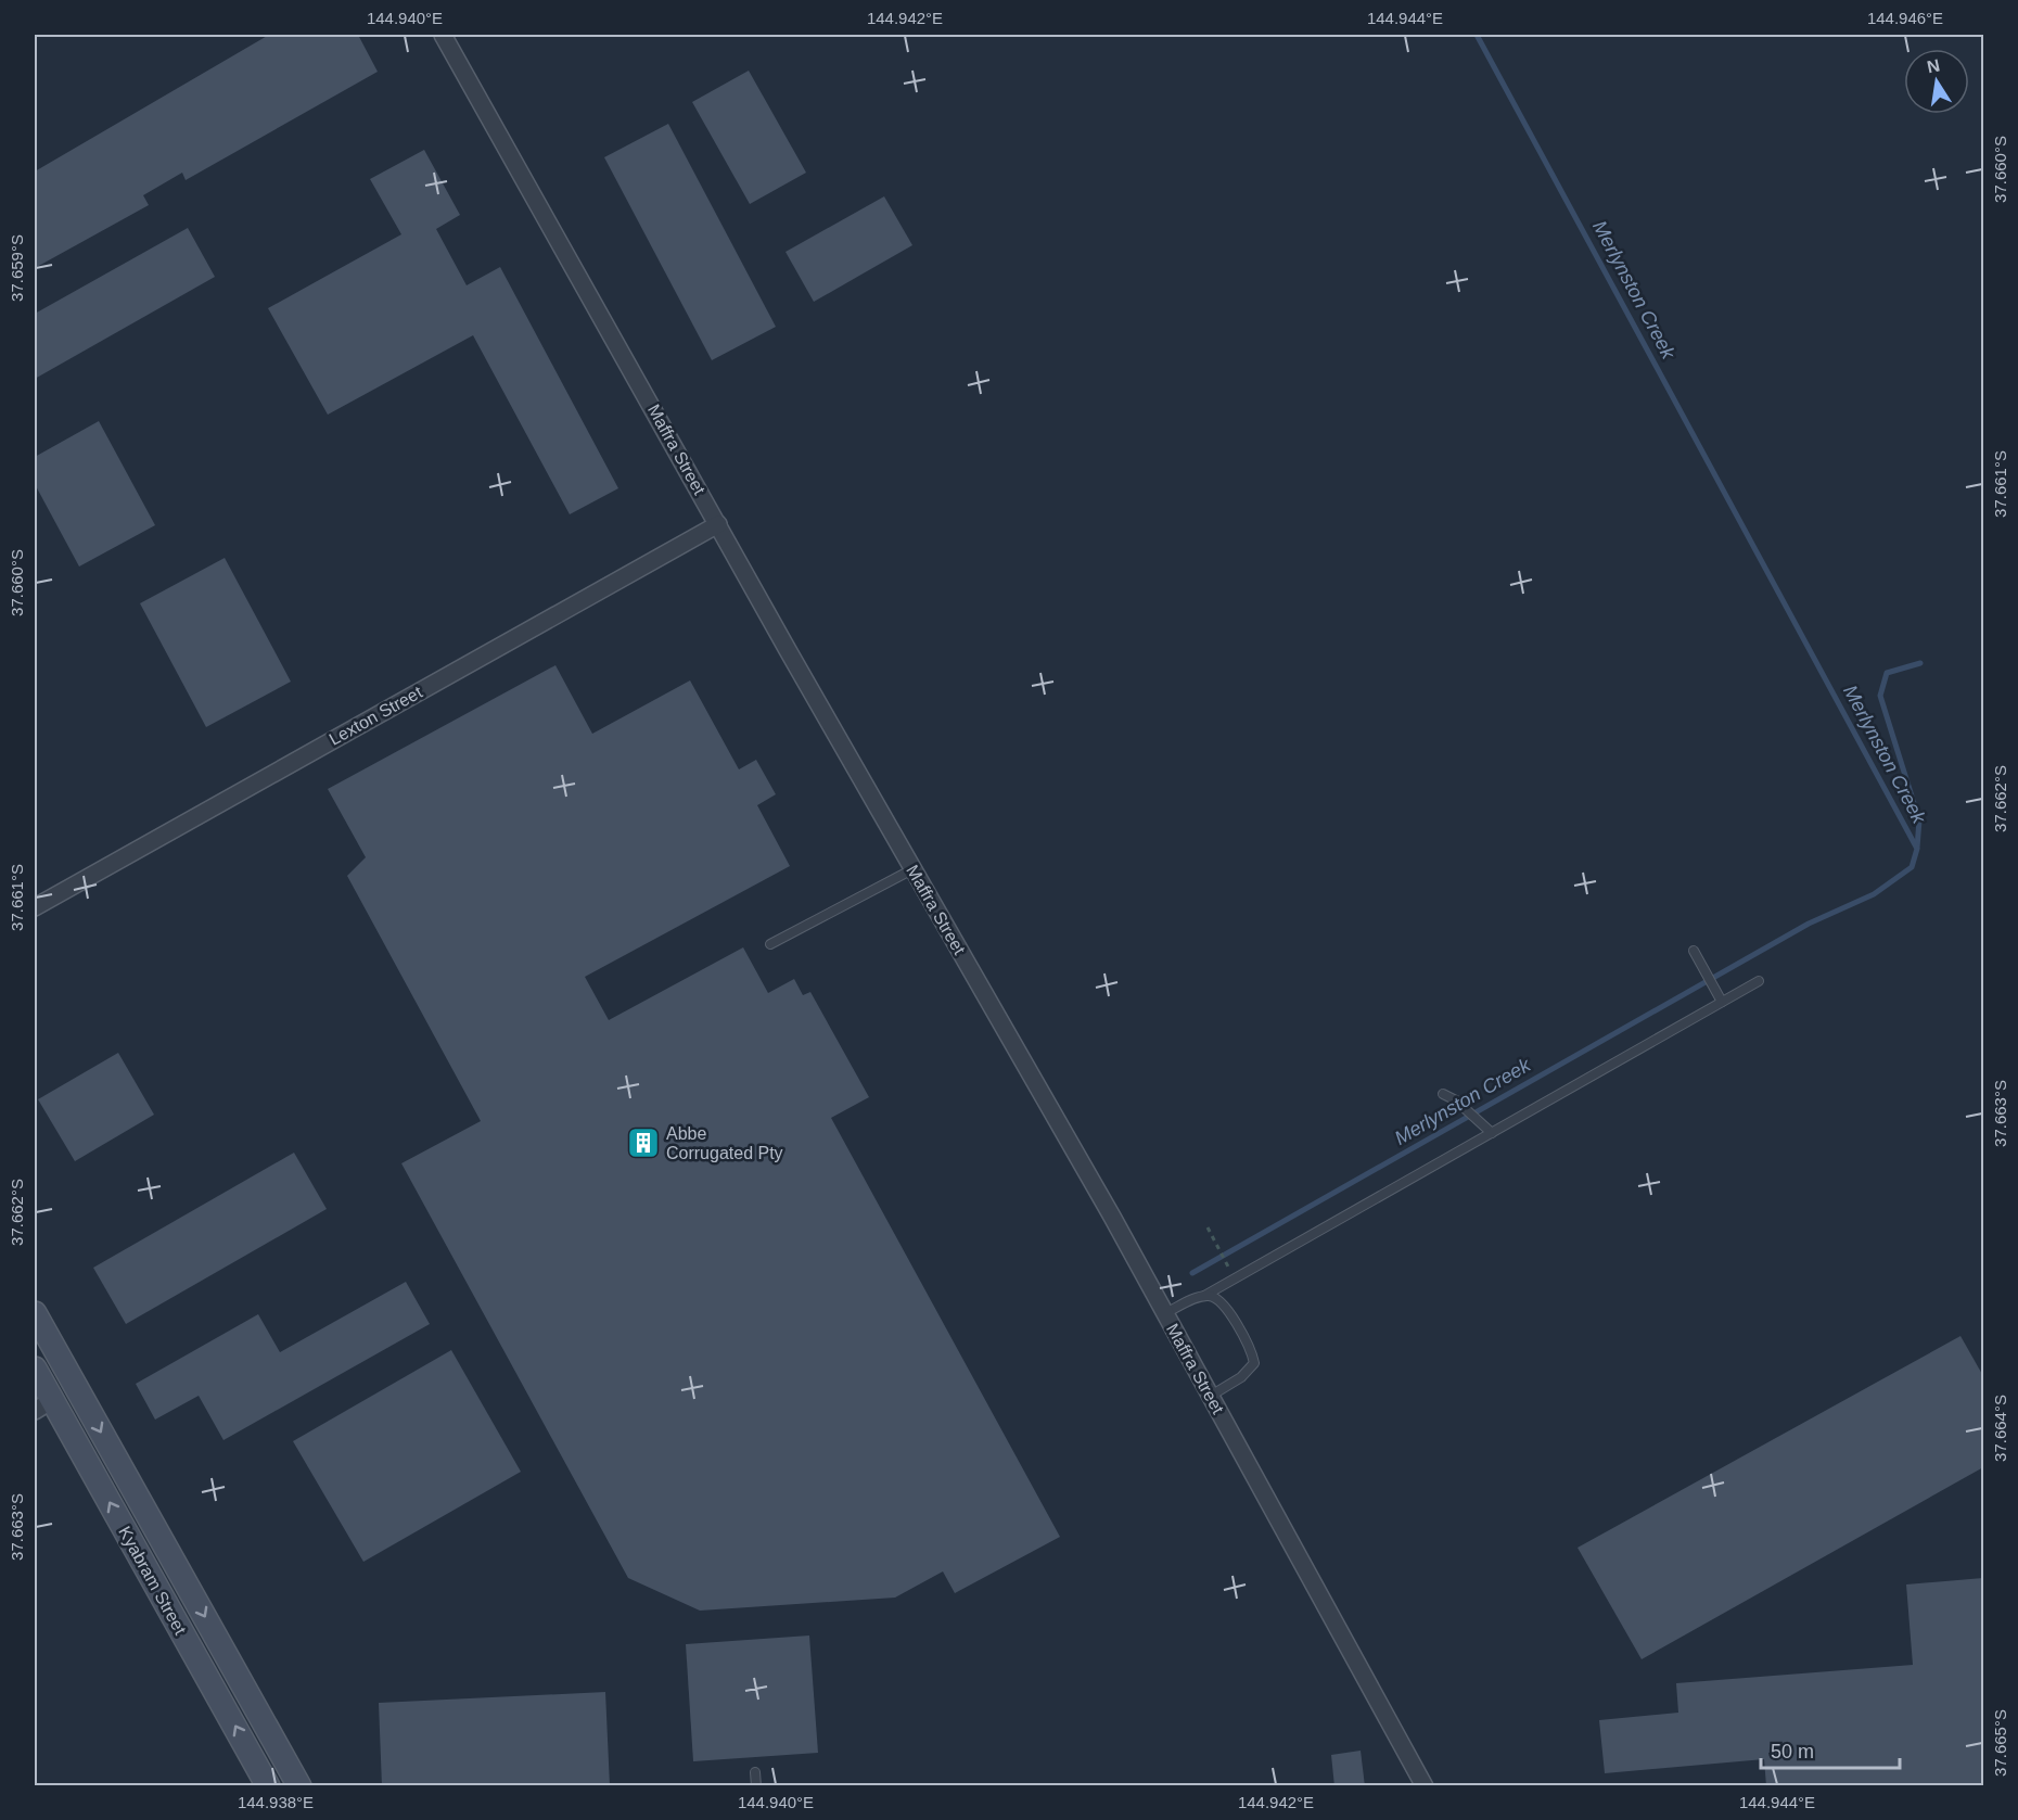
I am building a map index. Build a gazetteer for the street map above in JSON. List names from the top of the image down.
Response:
{
  "streets": {
    "street": ["Maffra Street", "Lexton Street", "Kyabram Street"]
  },
  "crossings": [
    ["Maffra Street", "Lexton Street"]
  ],
  "water": ["Merlynston Creek"],
  "places": {
    "building": ["Abbe Corrugated Pty"]
  },
  "scale_bar": "50 m",
  "north": "top",
  "coordinates": [
    "144.940°E",
    "144.942°E",
    "144.944°E",
    "144.946°E",
    "37.660°S",
    "37.659°S",
    "37.661°S",
    "37.662°S",
    "37.663°S",
    "37.664°S",
    "37.665°S",
    "144.938°E"
  ]
}
